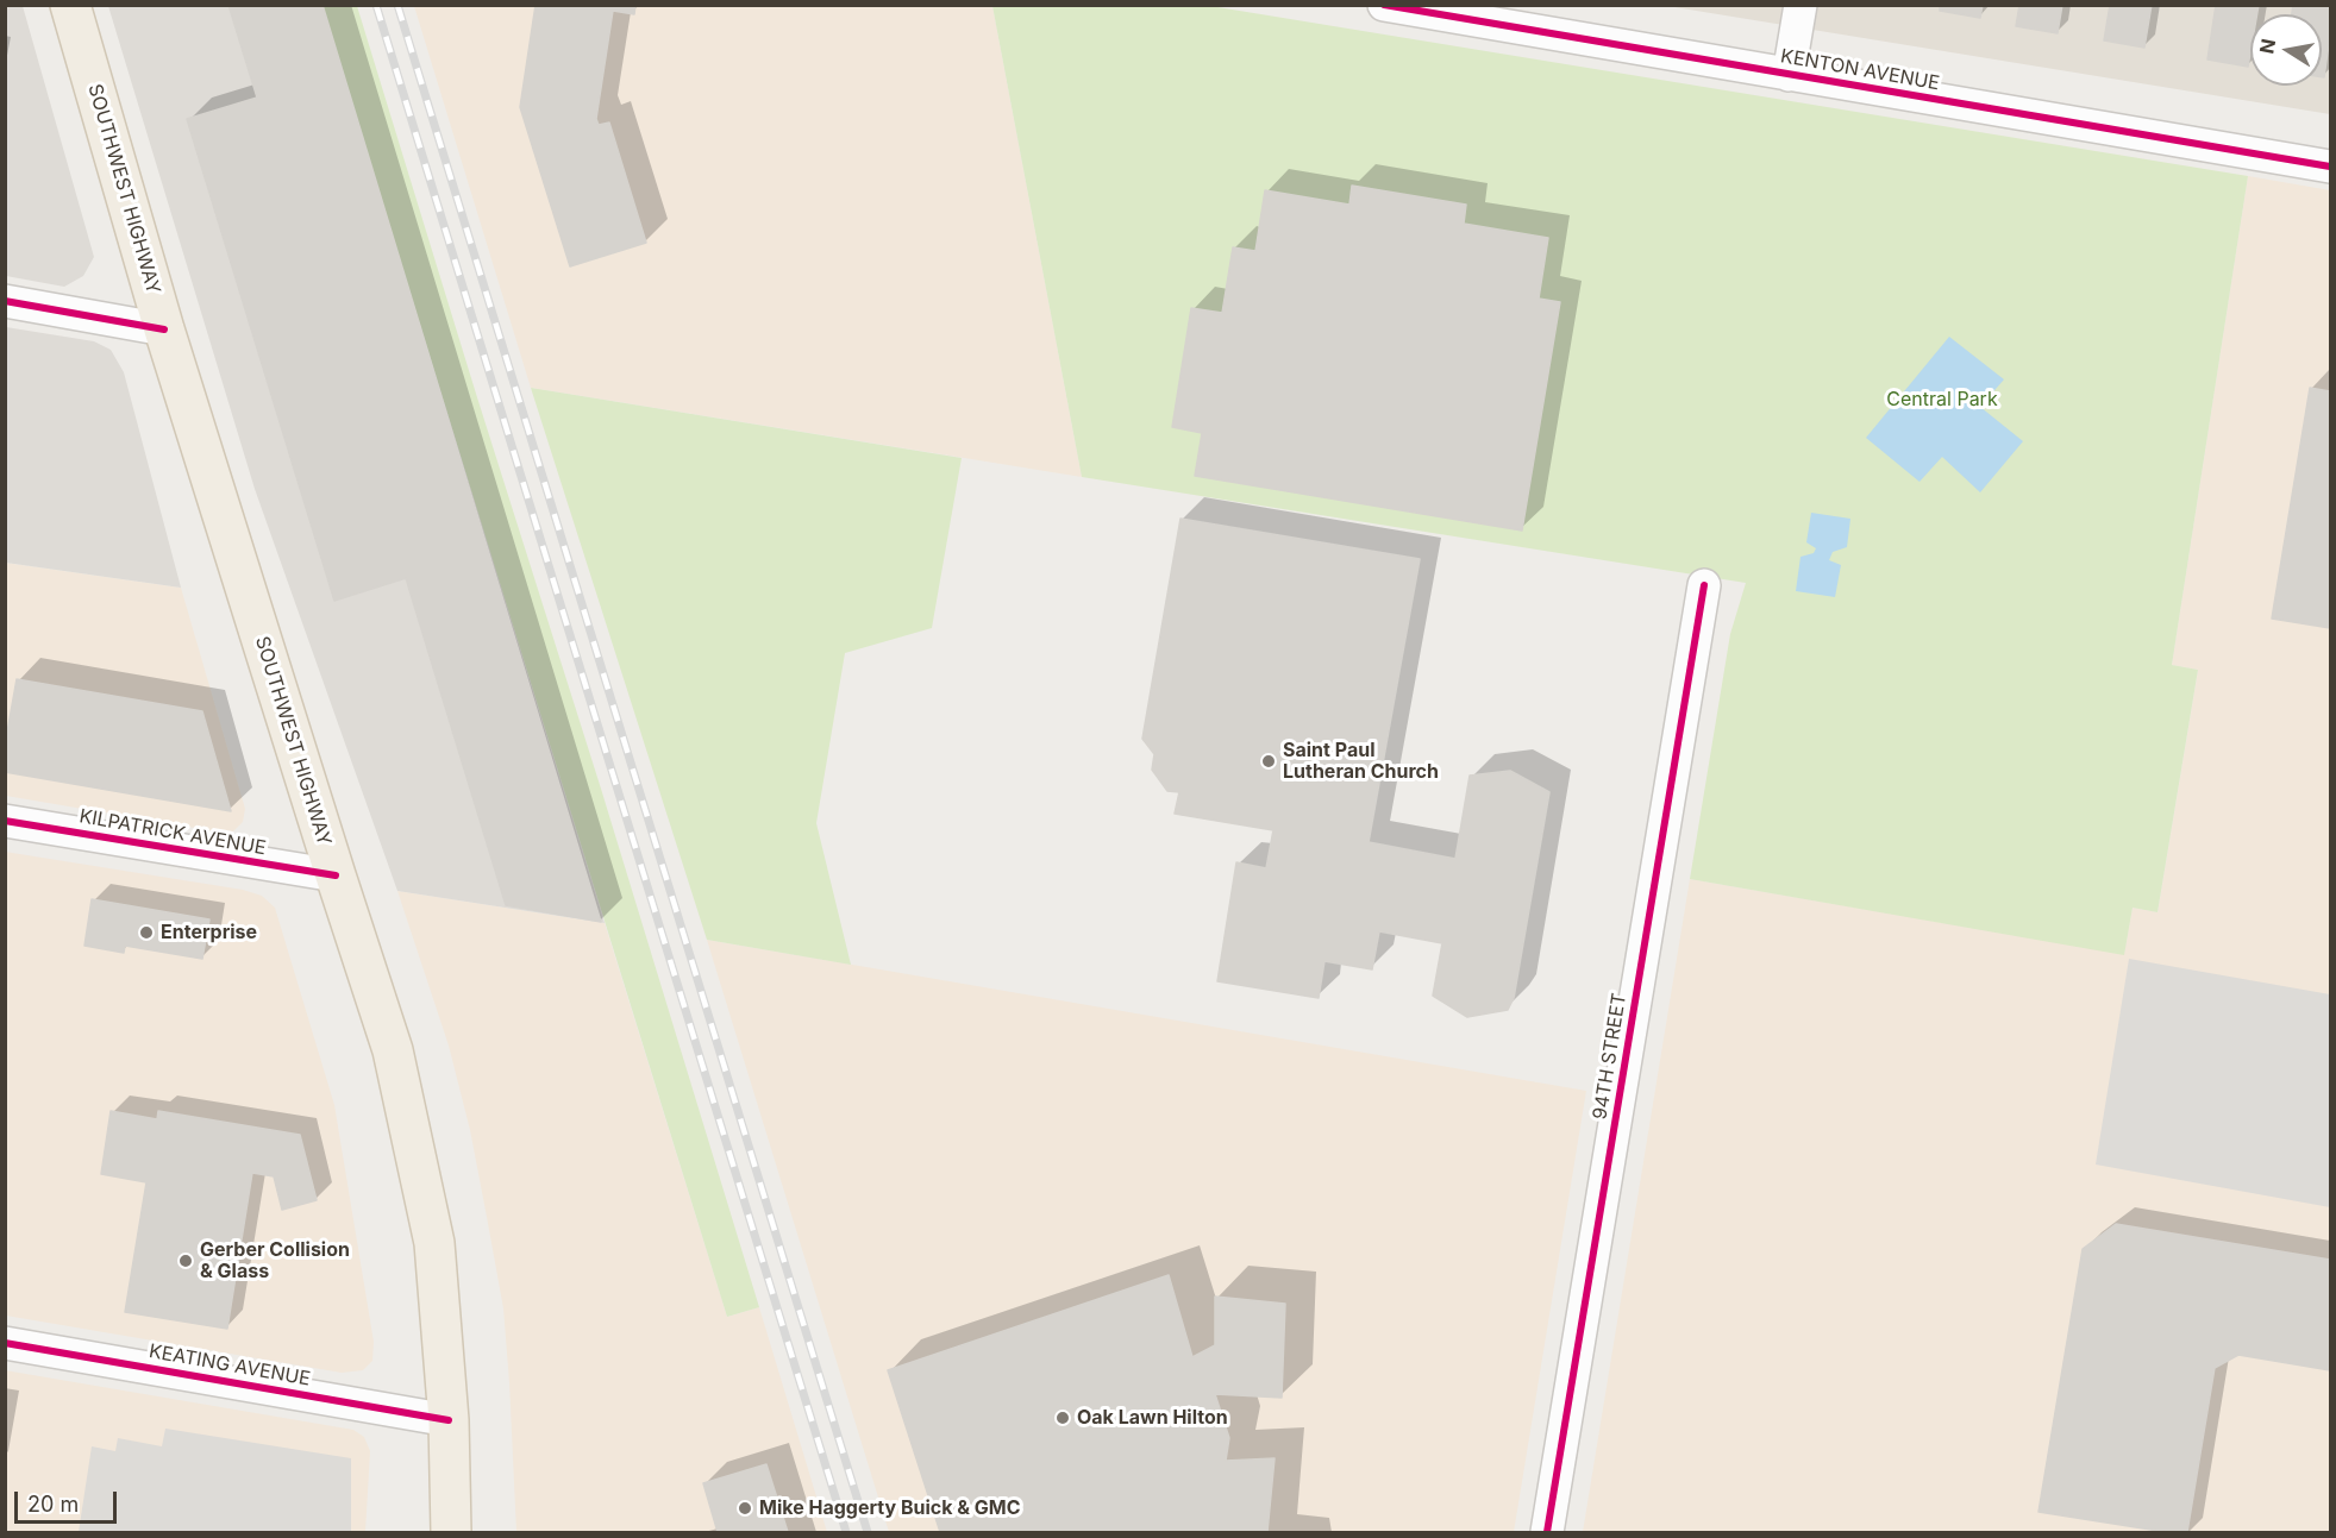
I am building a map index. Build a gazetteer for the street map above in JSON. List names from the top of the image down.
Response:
{
  "streets": {
    "main road": ["SOUTHWEST HIGHWAY"],
    "street": [
      "KENTON AVENUE",
      "KILPATRICK AVENUE",
      "94TH STREET",
      "KEATING AVENUE"
    ]
  },
  "crossings": [
    ["SOUTHWEST HIGHWAY", "KILPATRICK AVENUE"],
    ["SOUTHWEST HIGHWAY", "KEATING AVENUE"]
  ],
  "parks": ["Central Park"],
  "places": [
    "Saint Paul Lutheran Church",
    "Enterprise",
    "Gerber Collision & Glass",
    "Oak Lawn Hilton",
    "Mike Haggerty Buick & GMC"
  ],
  "scale_bar": "20 m",
  "north": "left"
}
